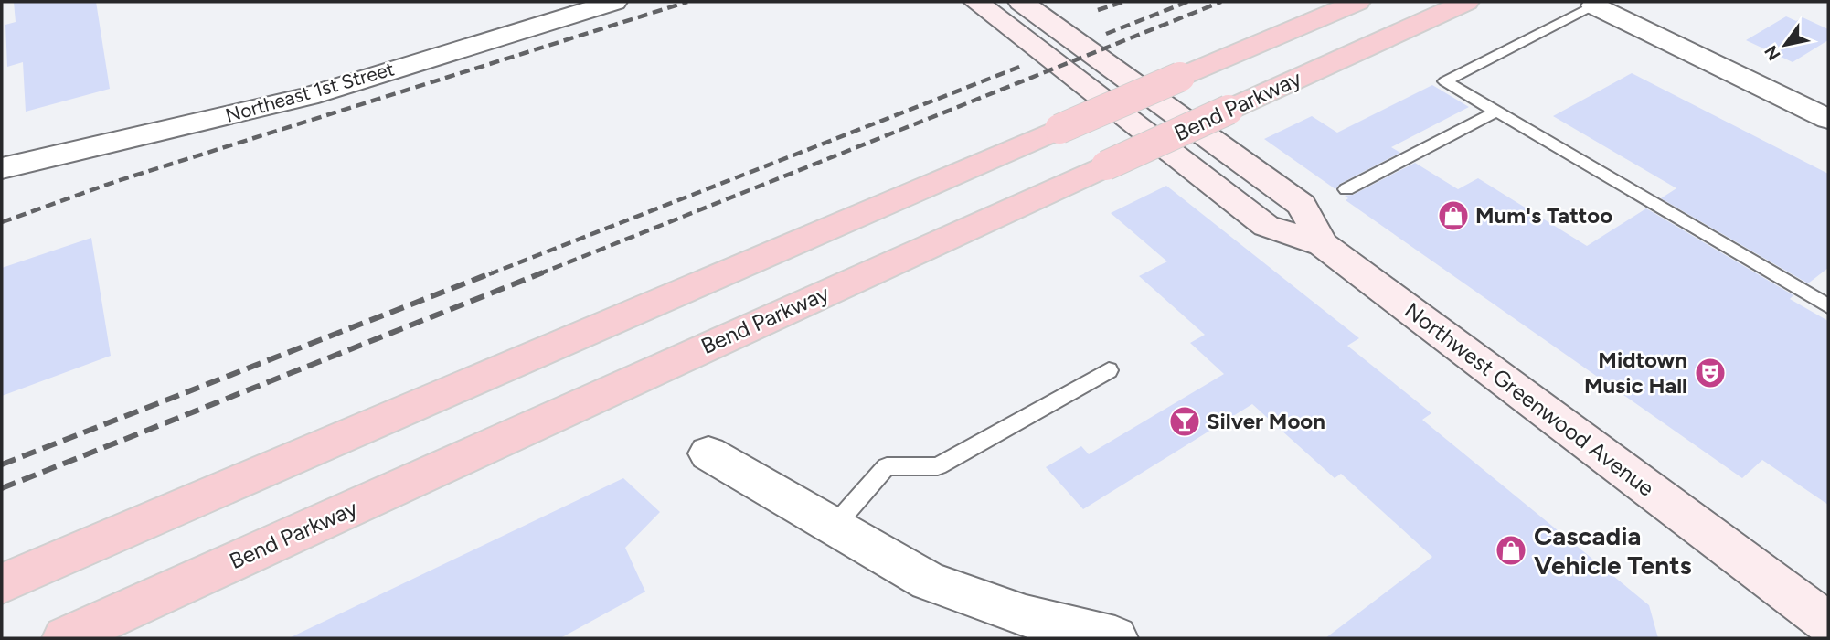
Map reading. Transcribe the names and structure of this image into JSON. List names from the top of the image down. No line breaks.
{"streets":{"highway":["Bend Parkway"],"main road":["Northwest Greenwood Avenue"],"street":["Northeast 1st Street"]},"places":{"shop":["Mum's Tattoo","Cascadia Vehicle Tents"],"theatre":["Midtown Music Hall"],"bar":["Silver Moon"]},"north":"bottom left"}
